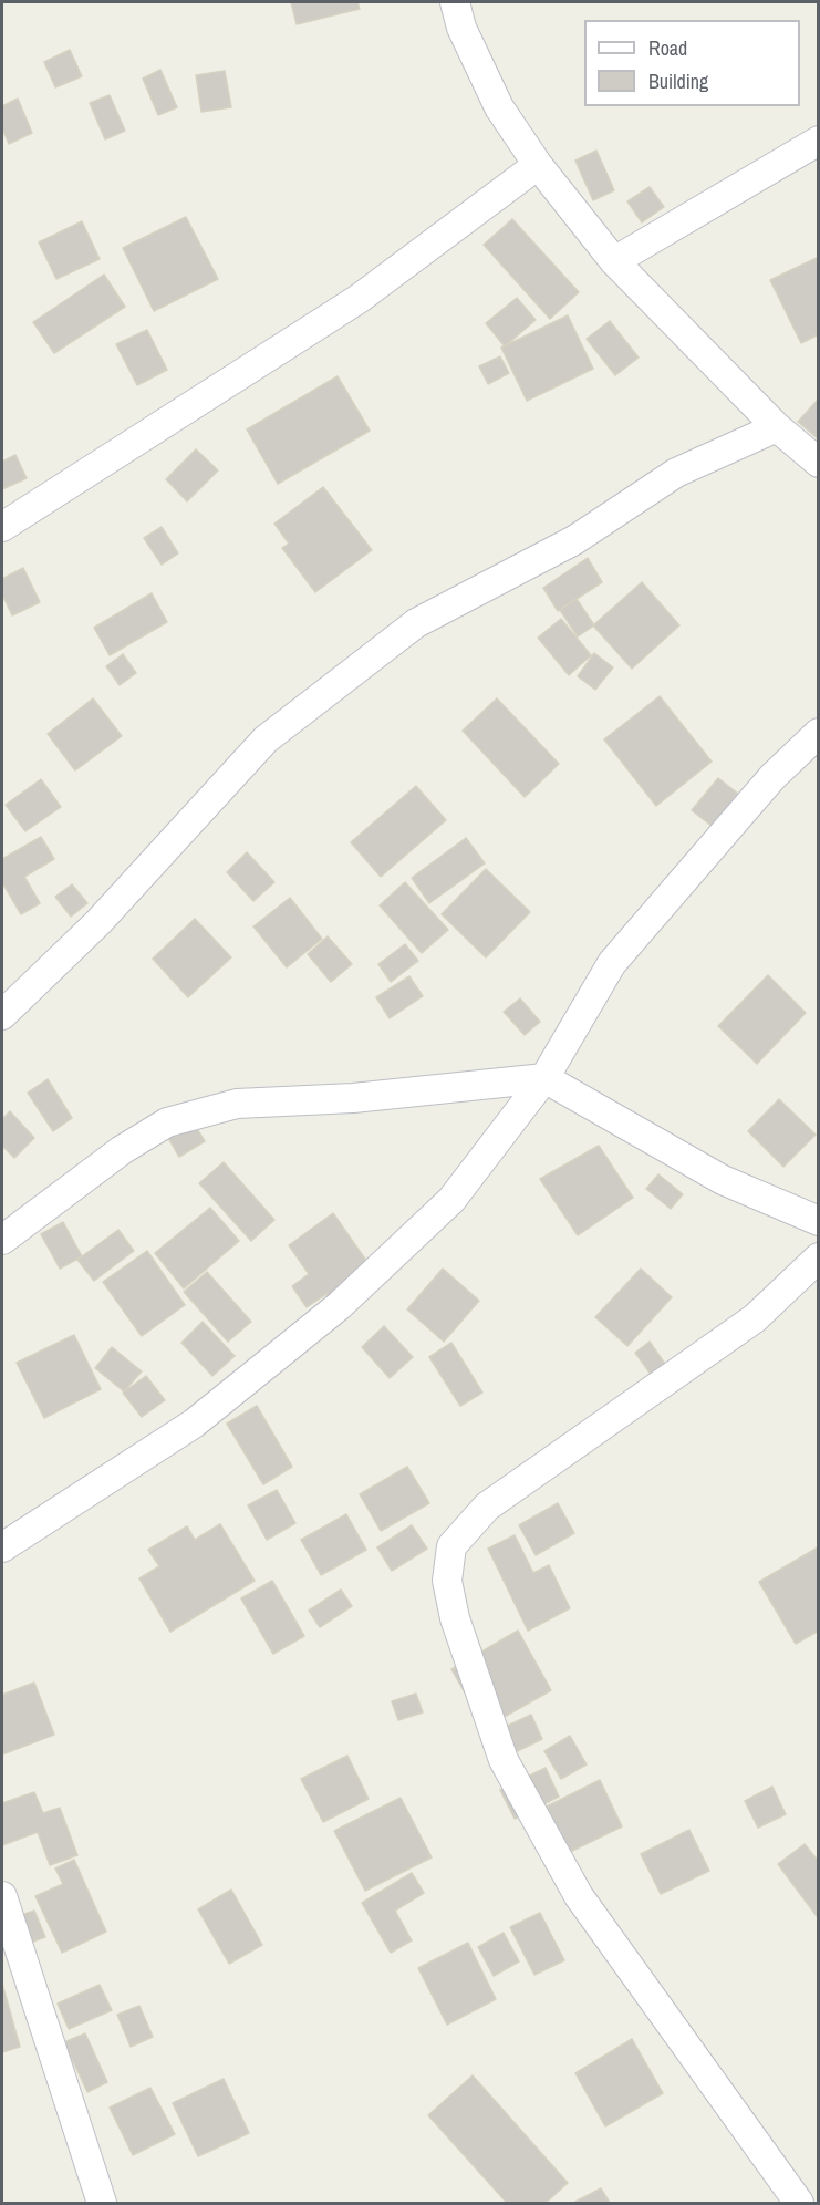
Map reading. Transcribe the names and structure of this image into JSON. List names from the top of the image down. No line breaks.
{"legend":["Road","Building"]}
